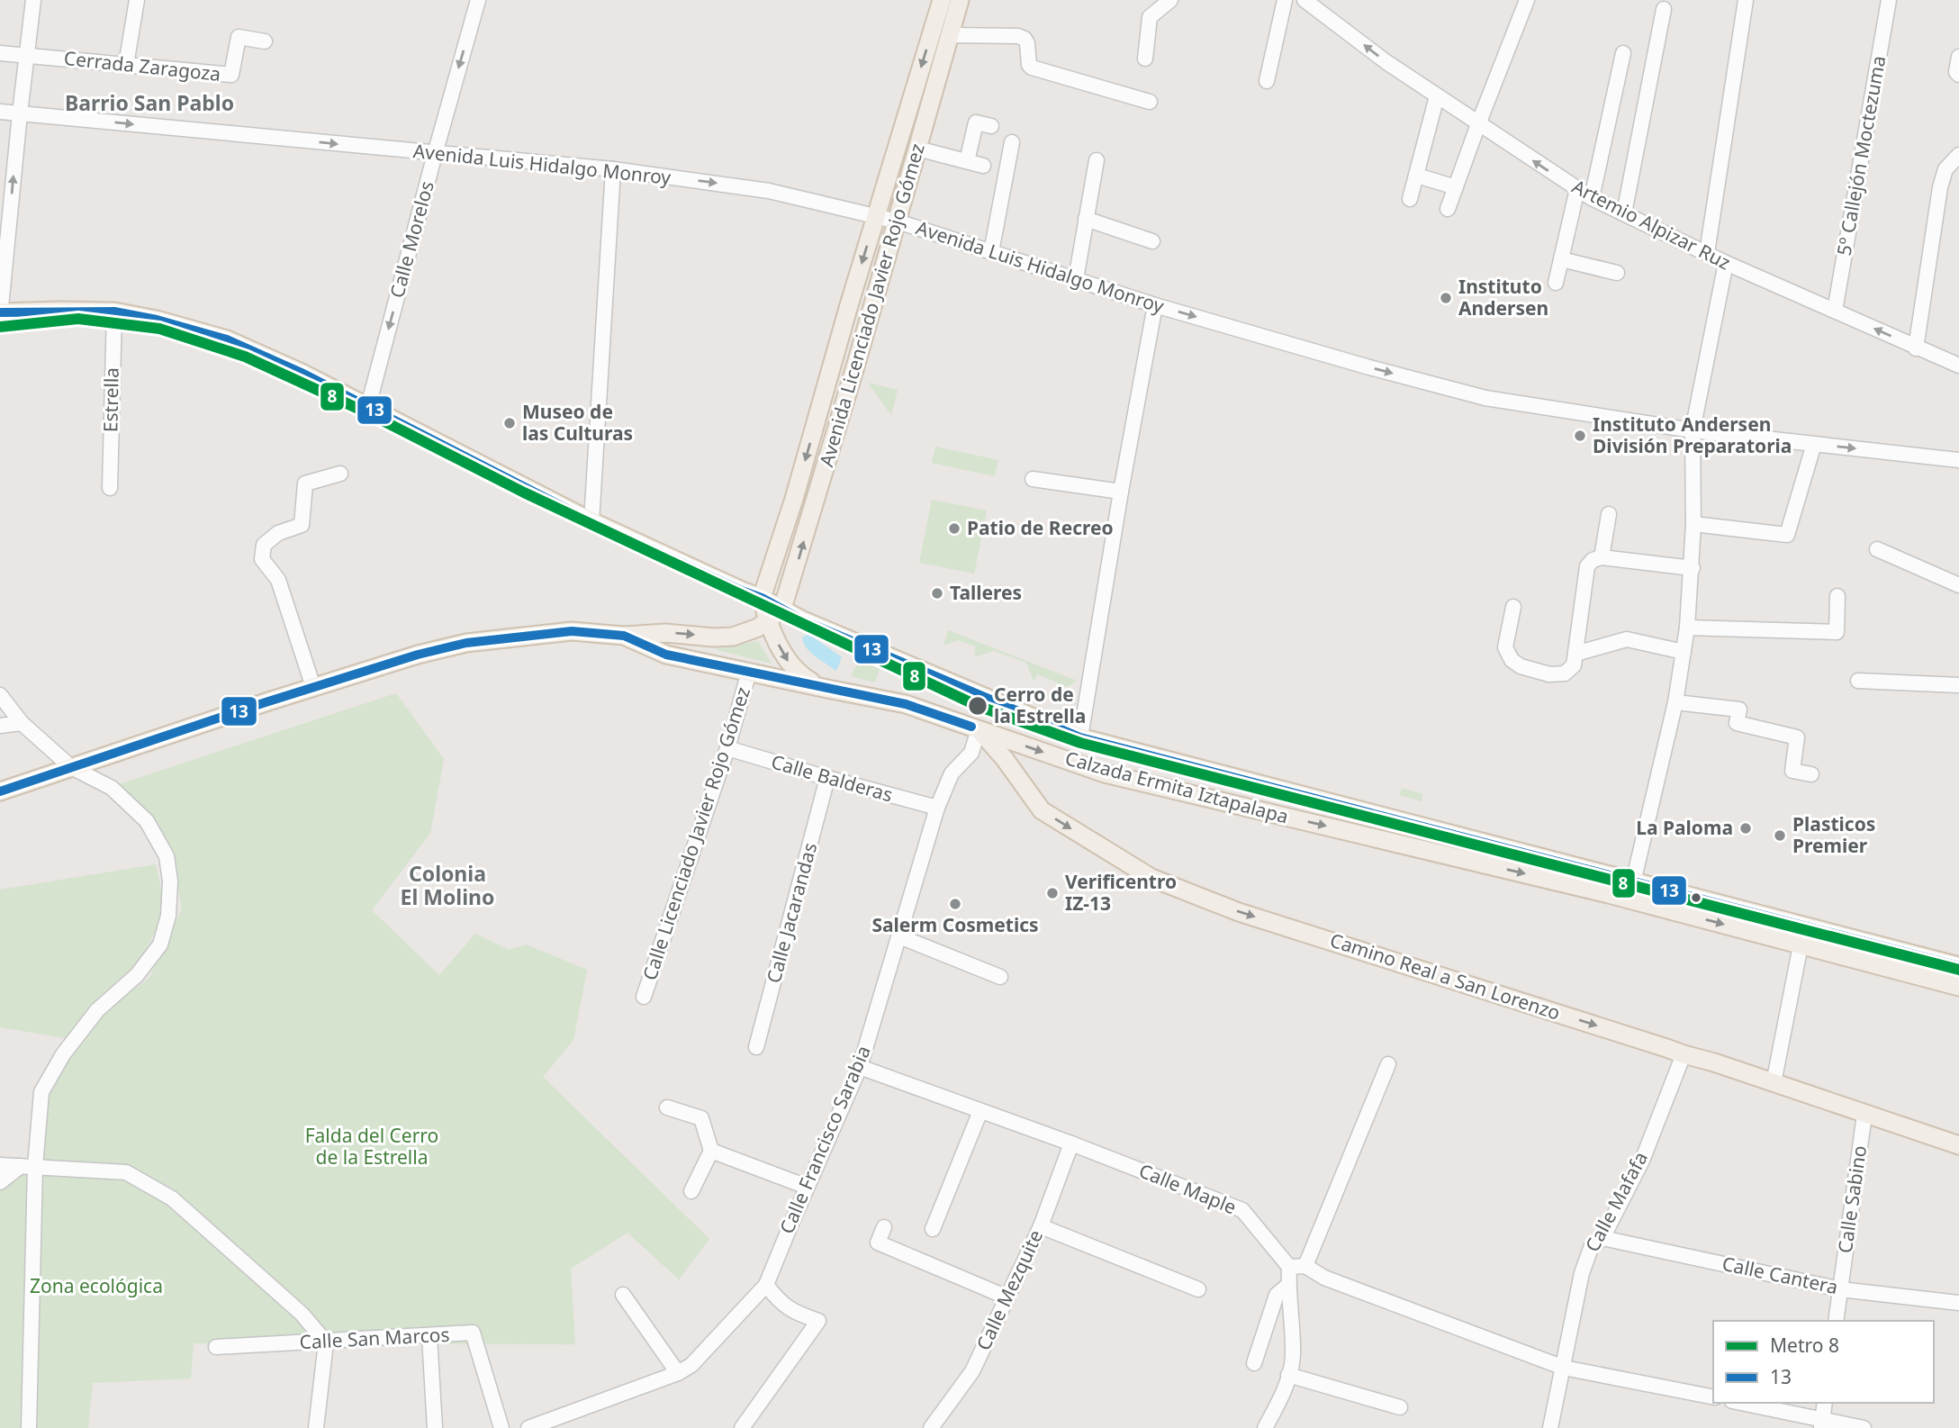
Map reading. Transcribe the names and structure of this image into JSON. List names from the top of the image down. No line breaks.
{"streets":{"main road":["Avenida Licenciado Javier Rojo Gómez","Calzada Ermita Iztapalapa","Camino Real a San Lorenzo"],"street":["Cerrada Zaragoza","5º Callejón Moctezuma","Avenida Luis Hidalgo Monroy","Artemio Alpizar Ruz","Calle Morelos","Estrella","Calle Balderas","Calle Licenciado Javier Rojo Gómez","Calle Jacarandas","Calle Francisco Sarabia","Calle Maple","Calle Sabino","Calle Mafafa","Calle Cantera","Calle Mezquite","Calle San Marcos"]},"crossings":[["5º Callejón Moctezuma","Artemio Alpizar Ruz"],["Avenida Luis Hidalgo Monroy","Calle Morelos"],["Avenida Luis Hidalgo Monroy","Avenida Licenciado Javier Rojo Gómez"],["Calle Morelos","Calzada Ermita Iztapalapa"],["Avenida Licenciado Javier Rojo Gómez","Calzada Ermita Iztapalapa"],["Estrella","Calzada Ermita Iztapalapa"],["Calle Balderas","Calle Licenciado Javier Rojo Gómez"],["Calle Balderas","Calle Jacarandas"],["Calle Balderas","Calle Francisco Sarabia"],["Calzada Ermita Iztapalapa","Calle Licenciado Javier Rojo Gómez"],["Calzada Ermita Iztapalapa","Camino Real a San Lorenzo"],["Calzada Ermita Iztapalapa","Calle Francisco Sarabia"],["Camino Real a San Lorenzo","Calle Francisco Sarabia"],["Camino Real a San Lorenzo","Calle Sabino"],["Camino Real a San Lorenzo","Calle Mafafa"],["Calle Francisco Sarabia","Calle Maple"],["Calle Maple","Calle Mezquite"],["Calle Sabino","Calle Cantera"],["Calle Mafafa","Calle Cantera"]],"one_way":["Avenida Luis Hidalgo Monroy","Artemio Alpizar Ruz","Calle Morelos","Camino Real a San Lorenzo"],"districts":["Barrio San Pablo","Colonia El Molino"],"parks":["Falda del Cerro de la Estrella","Zona ecológica"],"places":["Instituto Andersen","Museo de las Culturas","Instituto Andersen División Preparatoria","Patio de Recreo","Talleres","Cerro de la Estrella","La Paloma","Plasticos Premier","Verificentro IZ-13","Salerm Cosmetics"],"lines":["transit line 13","metro line 8"],"legend":["Metro 8","13"]}
